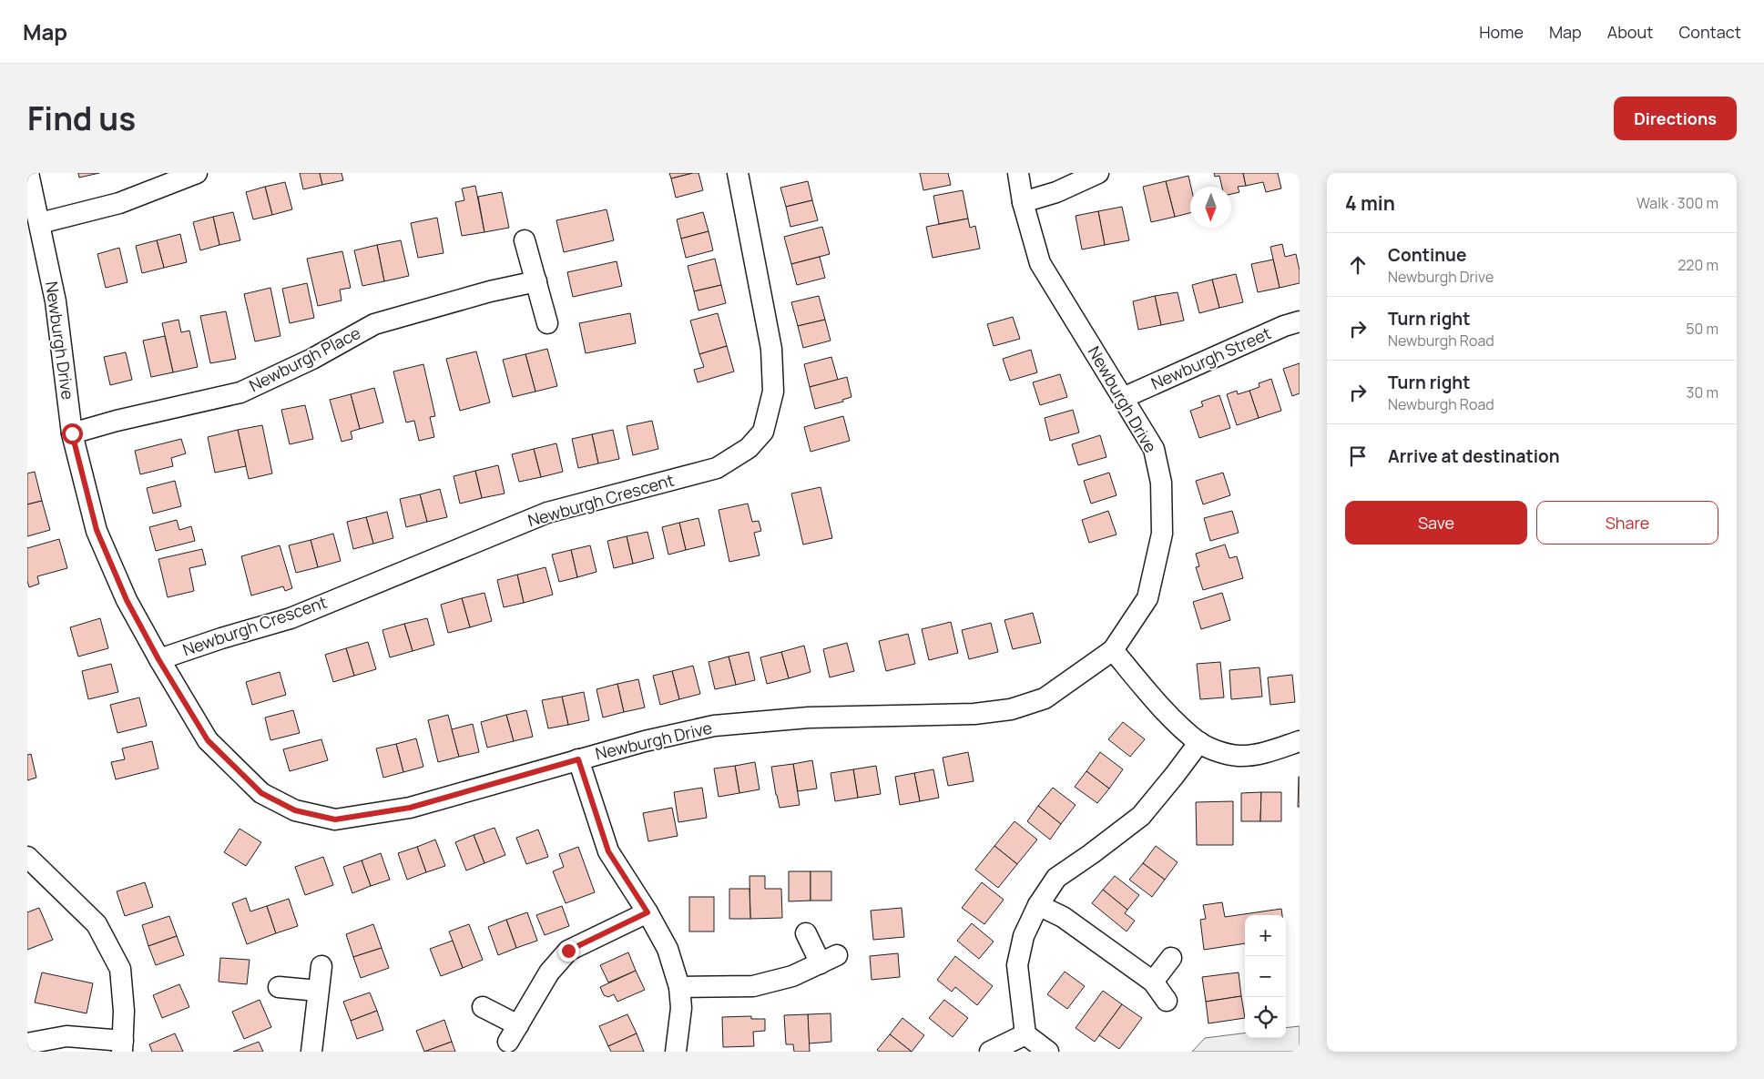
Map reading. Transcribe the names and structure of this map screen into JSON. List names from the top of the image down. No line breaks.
{"streets":{"street":["Newburgh Drive","Newburgh Street","Newburgh Place","Newburgh Crescent"]},"crossings":[["Newburgh Drive","Newburgh Street"],["Newburgh Drive","Newburgh Place"],["Newburgh Drive","Newburgh Crescent"]],"north":"bottom","page":{"header":"Map","nav":["Home","Map","About","Contact"],"title":"Find us","buttons":["Directions",["Save","Share"]],"heading":["4 min","Walk · 300 m"],"list":[["Continue","Newburgh Drive","220 m"],["Turn right","Newburgh Road","50 m"],["Turn right","Newburgh Road","30 m"],"Arrive at destination"],"map_buttons":["+","−"]}}
